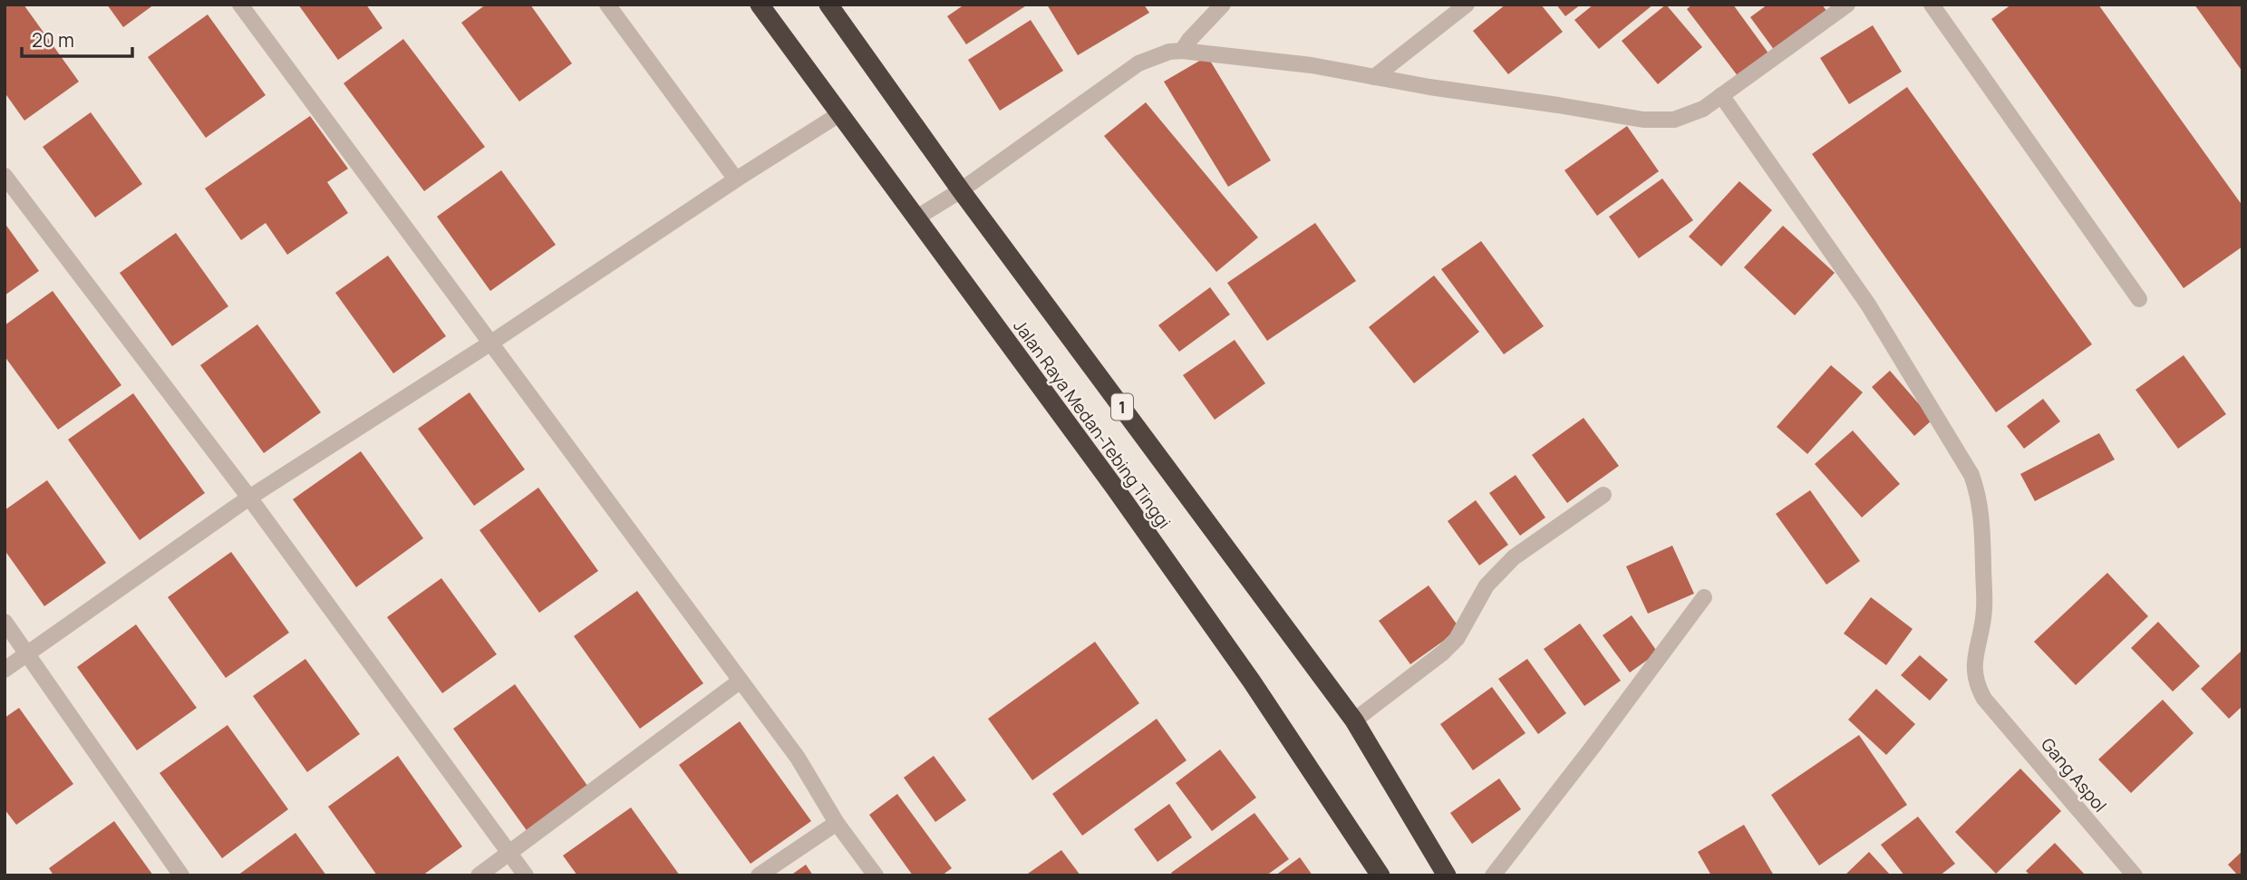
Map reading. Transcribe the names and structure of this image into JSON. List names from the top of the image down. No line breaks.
{"streets":{"highway":["1","Jalan Raya Medan-Tebing Tinggi"],"street":["Gang Aspol"]},"scale_bar":"20 m"}
